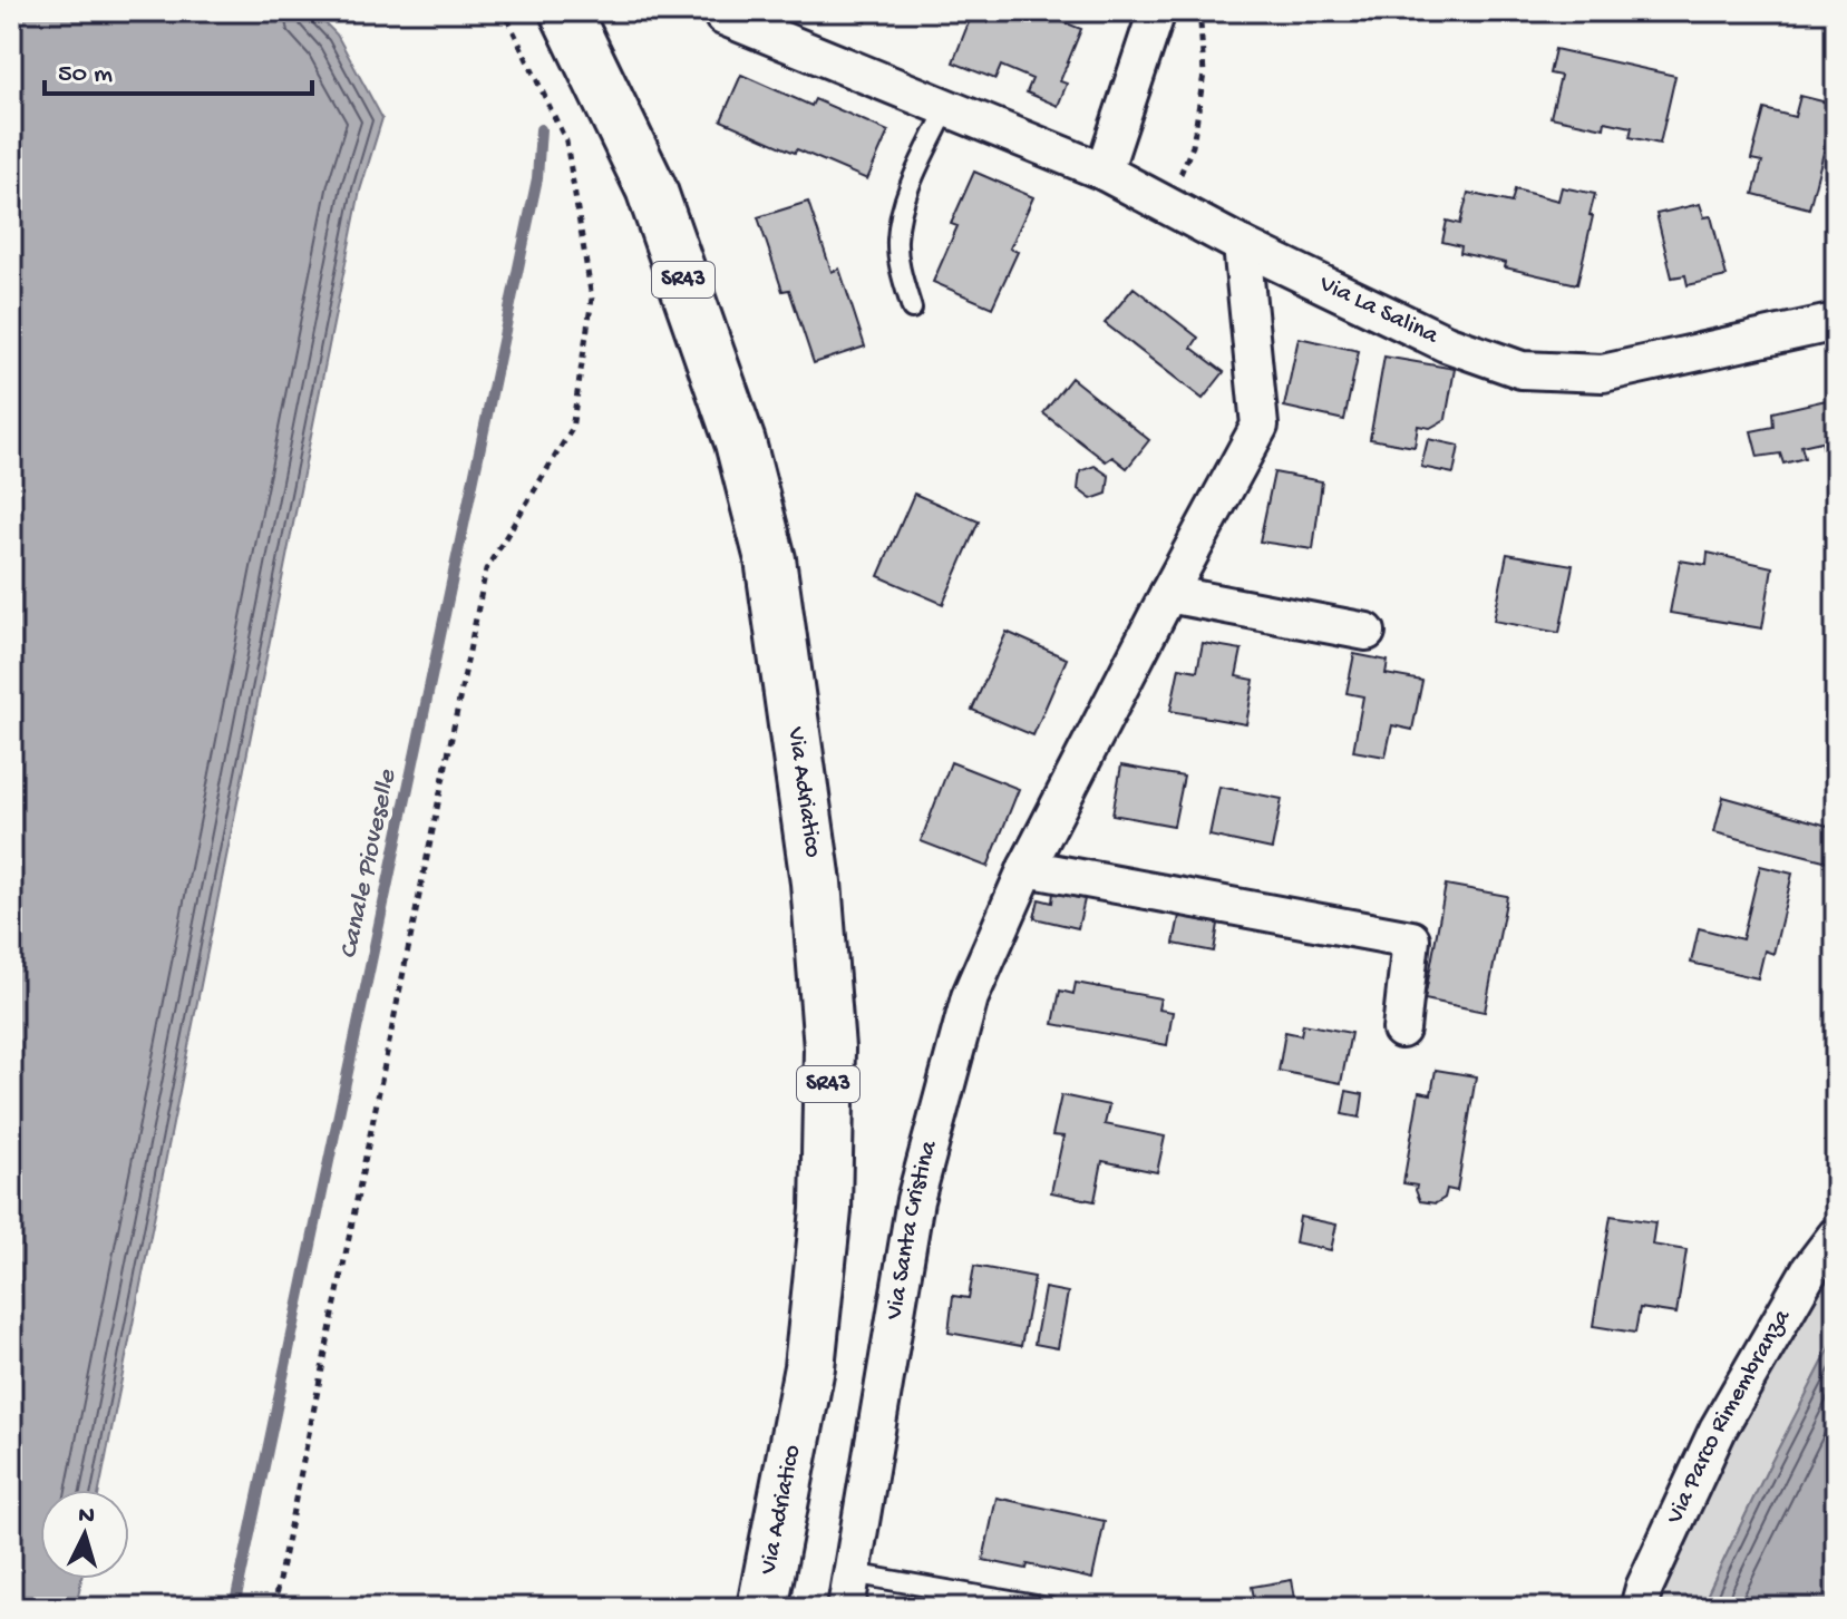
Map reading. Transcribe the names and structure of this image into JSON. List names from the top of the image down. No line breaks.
{"streets":{"main road":["SR43","Via Adriatico"],"street":["Via La Salina","Via Santa Cristina","Via Parco Rimembranza"]},"crossings":[["Via La Salina","Via Santa Cristina"]],"water":["Canale Pioveselle"],"scale_bar":"50 m","north":"top"}
